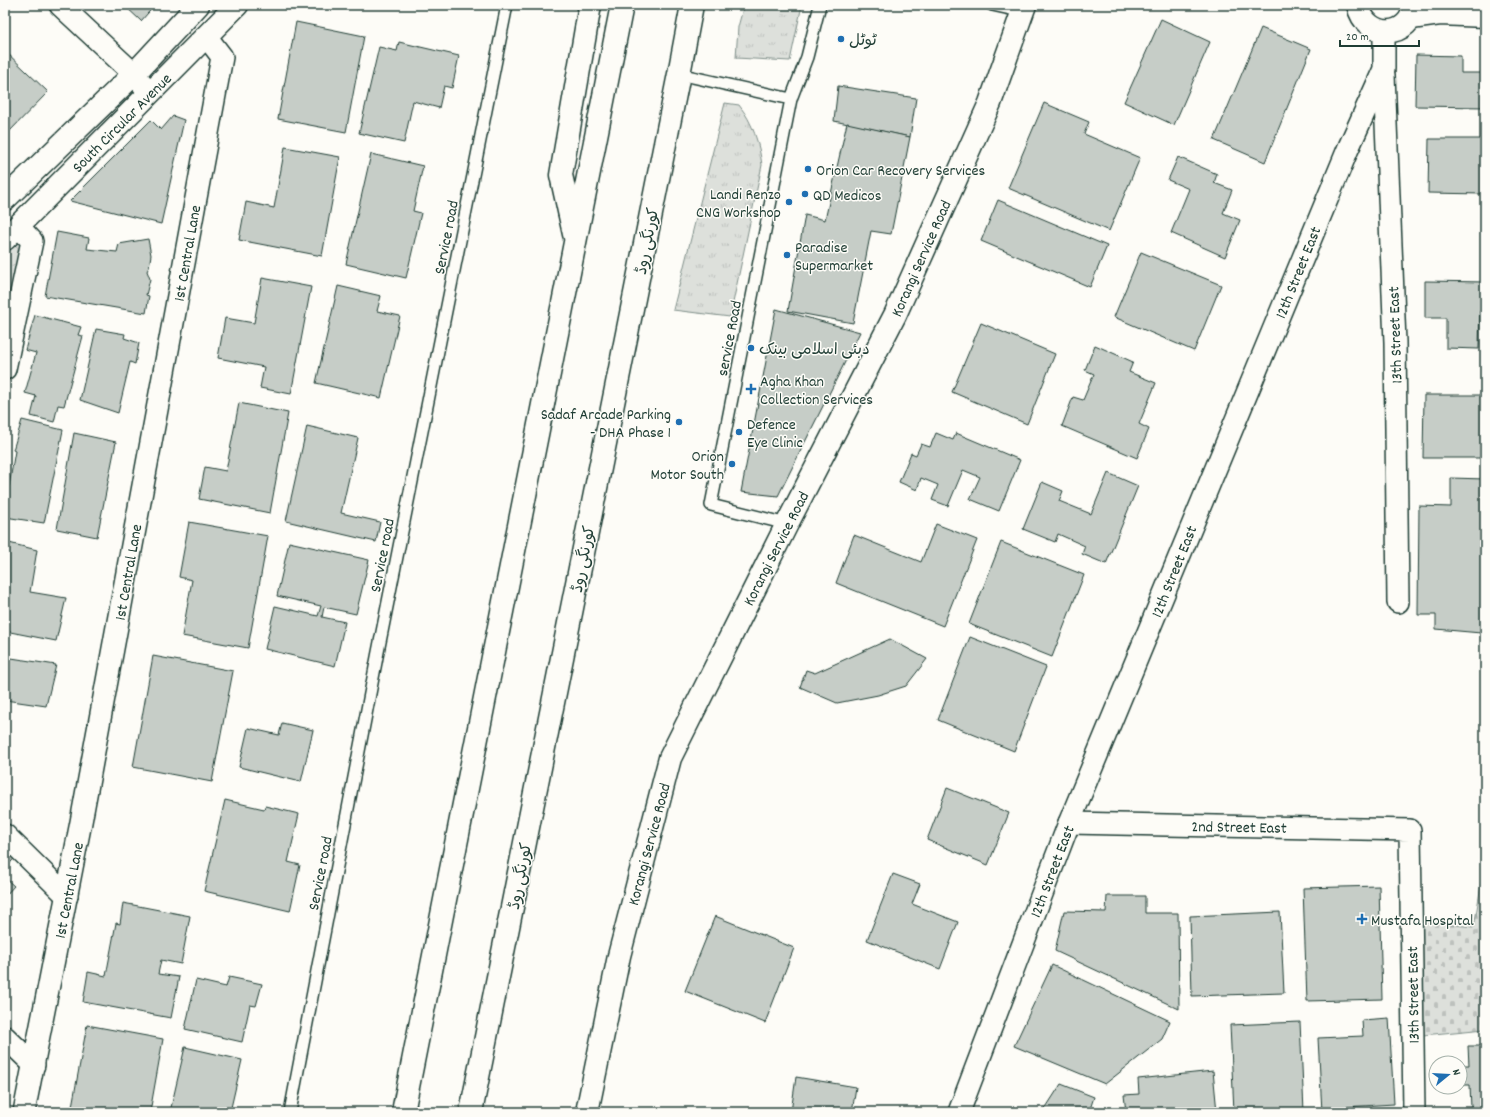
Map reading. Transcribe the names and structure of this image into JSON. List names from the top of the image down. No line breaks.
{"streets":{"main road":["South Circular Avenue","کورنگی روڈ","Korangi Service Road"],"street":["1st Central Lane","12th Street East","13th Street East","2nd Street East"],"lane":["Service road","service Road"]},"crossings":[["South Circular Avenue","1st Central Lane"],["Korangi Service Road","service Road"],["12th Street East","13th Street East"],["12th Street East","2nd Street East"],["13th Street East","2nd Street East"]],"places":{"other":["ٹوٹل","Orion Car Recovery Services","QD Medicos","Landi Renzo CNG Workshop","Paradise Supermarket","دبئی اسلامی بینک","Sadaf Arcade Parking - DHA Phase 1","Defence Eye Clinic","Orion Motor South"],"health":["Agha Khan Collection Services","Mustafa Hospital"]},"scale_bar":"20 m","north":"right"}
